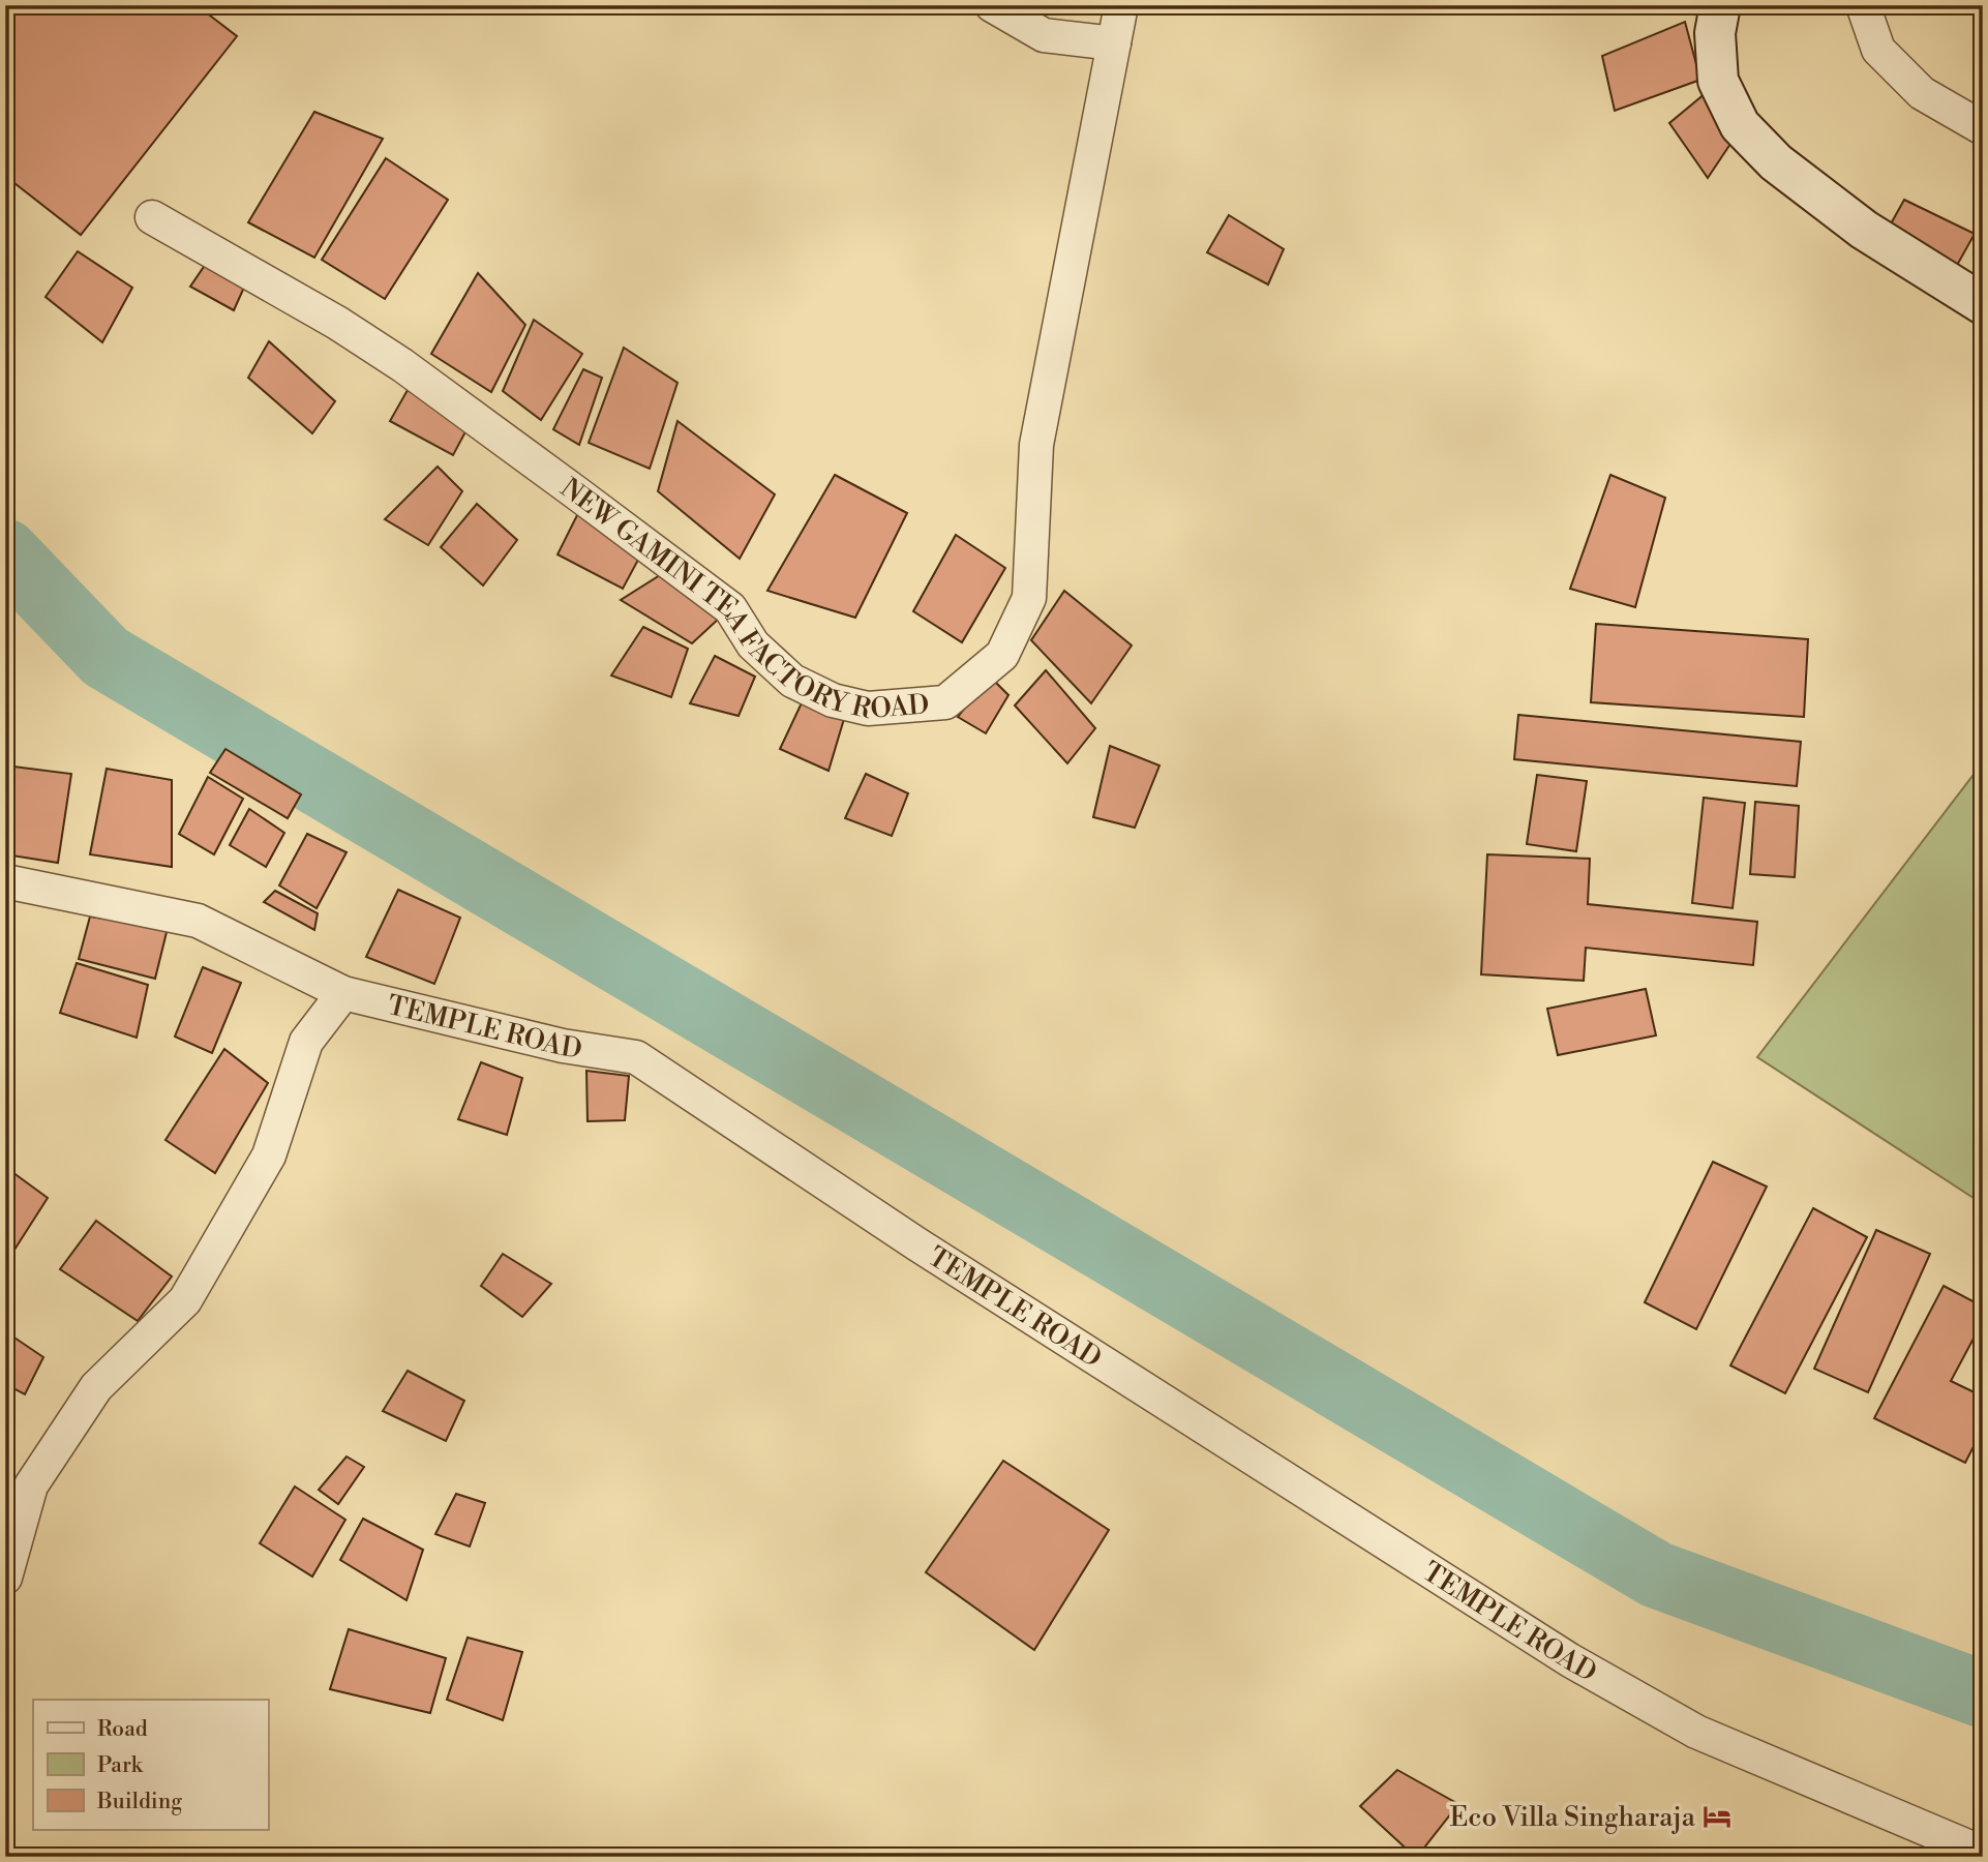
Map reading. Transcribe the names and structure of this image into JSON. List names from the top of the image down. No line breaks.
{"streets":{"street":["NEW GAMINI TEA FACTORY ROAD","TEMPLE ROAD"]},"places":{"hotel":["Eco Villa Singharaja"]},"legend":["Road","Park","Building"]}
